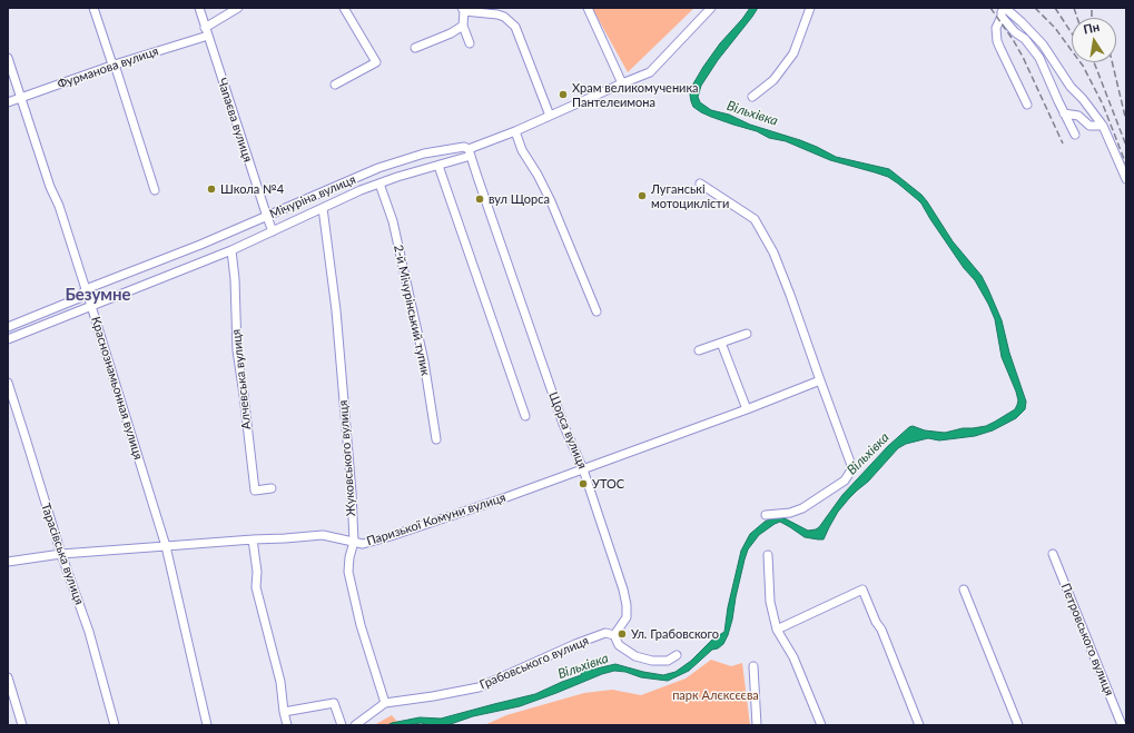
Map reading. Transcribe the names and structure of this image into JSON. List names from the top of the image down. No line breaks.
{"streets":{"street":["Фурманова вулиця","Чапаєва вулиця","Мічуріна вулиця","2-й Мічурінський тупик","Алчевська вулиця","Краснознамьонная вулиця","Щорса вулиця","Жуковського вулиця","Паризької Комуни вулиця","Тарасівська вулиця","Петровського вулиця","Грабовського вулиця"]},"crossings":[["Фурманова вулиця","Чапаєва вулиця"],["Фурманова вулиця","Краснознамьонная вулиця"],["Чапаєва вулиця","Мічуріна вулиця"],["Мічуріна вулиця","2-й Мічурінський тупик"],["Мічуріна вулиця","Алчевська вулиця"],["Мічуріна вулиця","Краснознамьонная вулиця"],["Мічуріна вулиця","Щорса вулиця"],["Мічуріна вулиця","Жуковського вулиця"],["Краснознамьонная вулиця","Паризької Комуни вулиця"],["Щорса вулиця","Паризької Комуни вулиця"],["Щорса вулиця","Грабовського вулиця"],["Жуковського вулиця","Паризької Комуни вулиця"],["Жуковського вулиця","Грабовського вулиця"],["Паризької Комуни вулиця","Тарасівська вулиця"]],"districts":["Безумне"],"water":["Вільхівка"],"parks":["парк Алєксєєва"],"places":["Храм великомученика Пантелеимона","Школа №4","Луганські мотоциклісти","вул Щорса","УТОС","Ул. Грабовского"],"north":"top"}
